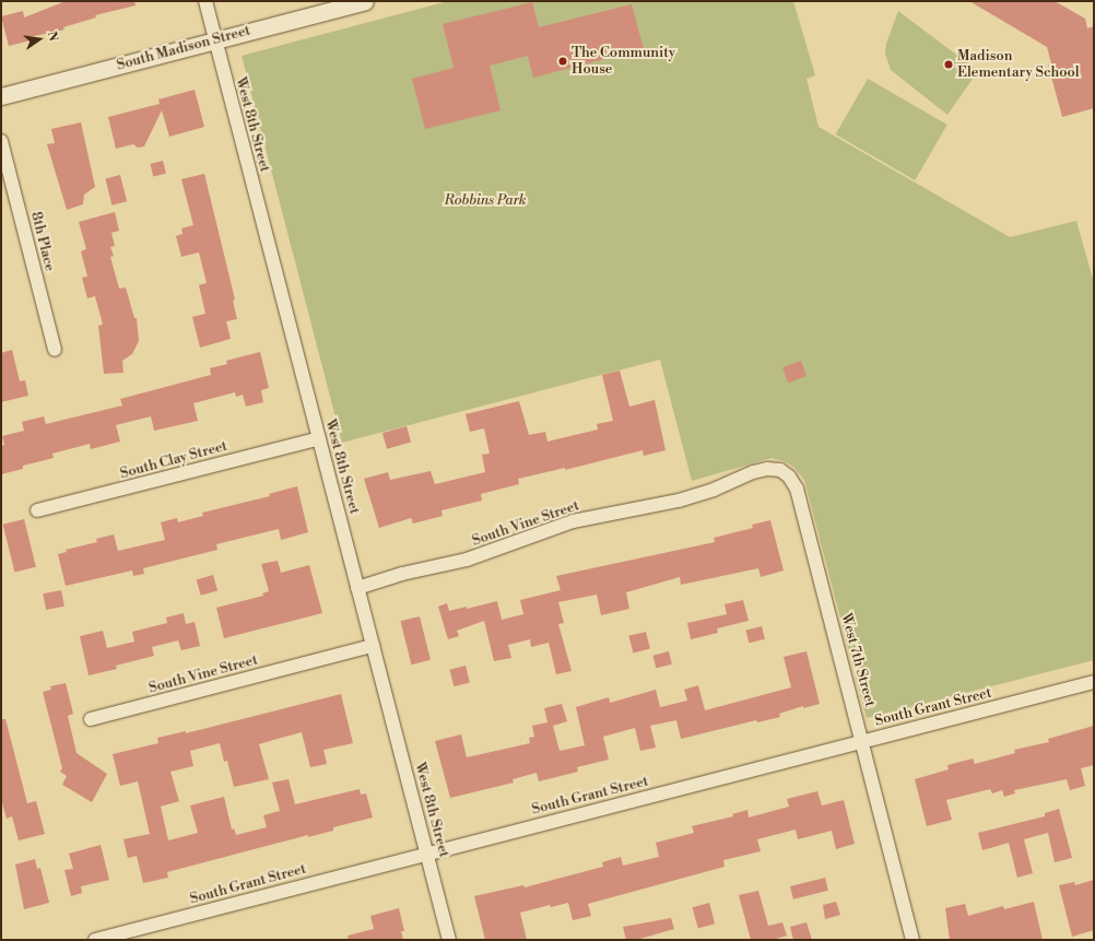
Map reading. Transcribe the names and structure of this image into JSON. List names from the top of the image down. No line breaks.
{"streets":{"street":["South Madison Street","West 8th Street","8th Place","South Clay Street","South Vine Street","West 7th Street","South Grant Street"]},"crossings":[["South Madison Street","West 8th Street"],["West 8th Street","South Clay Street"],["West 8th Street","South Vine Street"],["West 8th Street","South Grant Street"],["South Vine Street","West 7th Street"],["West 7th Street","South Grant Street"]],"parks":["Robbins Park"],"places":["The Community House","Madison Elementary School"],"north":"right"}
